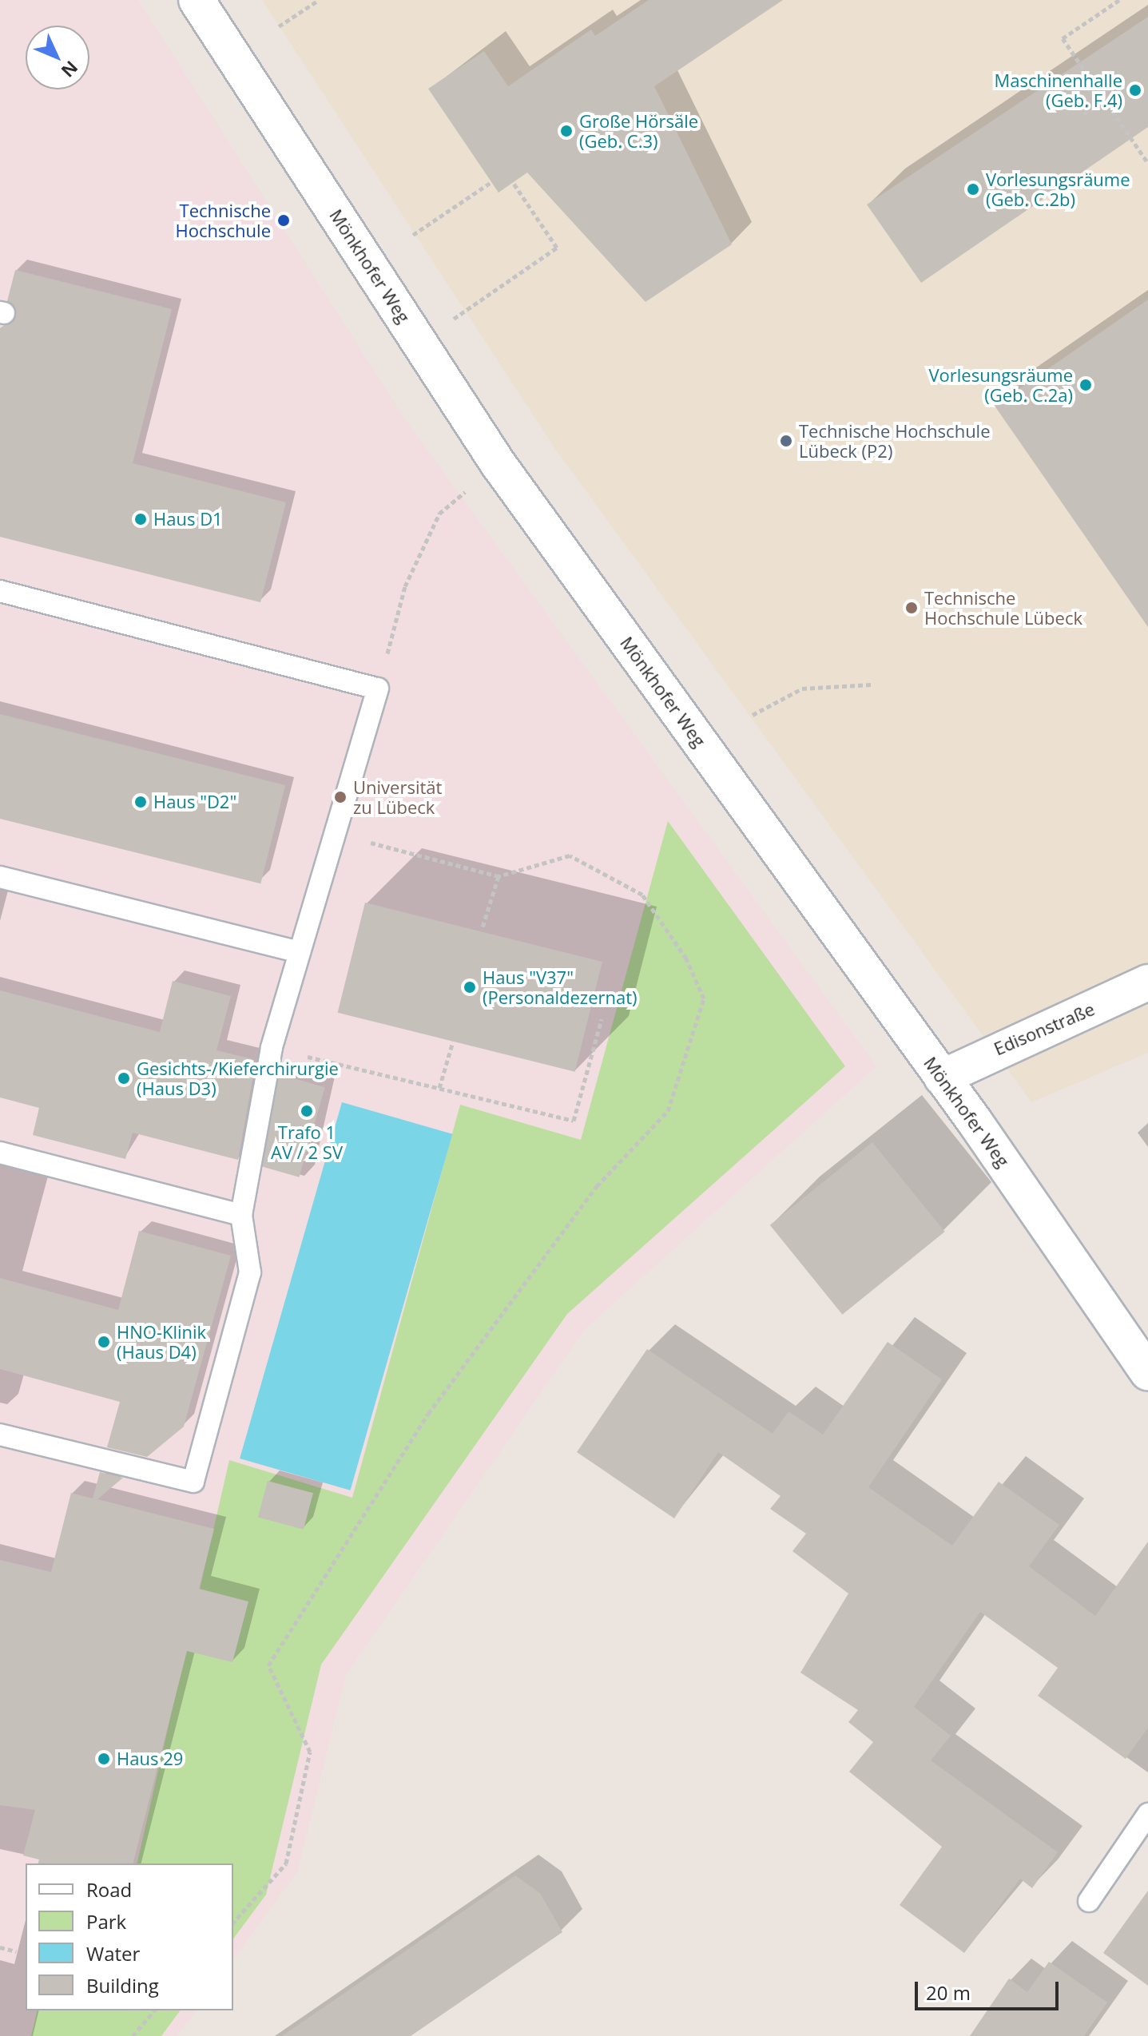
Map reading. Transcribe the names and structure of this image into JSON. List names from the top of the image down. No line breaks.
{"streets":{"street":["Mönkhofer Weg","Edisonstraße"]},"crossings":[["Mönkhofer Weg","Edisonstraße"]],"places":["Maschinenhalle (Geb. F.4)","Große Hörsäle (Geb. C.3)","Vorlesungsräume (Geb. C.2b)","Technische Hochschule","Vorlesungsräume (Geb. C.2a)","Technische Hochschule Lübeck (P2)","Haus D1","Technische Hochschule Lübeck","Universität zu Lübeck","Haus \"D2\"","Haus \"V37\" (Personaldezernat)","Gesichts-/Kieferchirurgie (Haus D3)","Trafo 1 AV / 2 SV","HNO-Klinik (Haus D4)","Haus 29"],"legend":["Road","Park","Water","Building"],"scale_bar":"20 m","north":"bottom right"}
